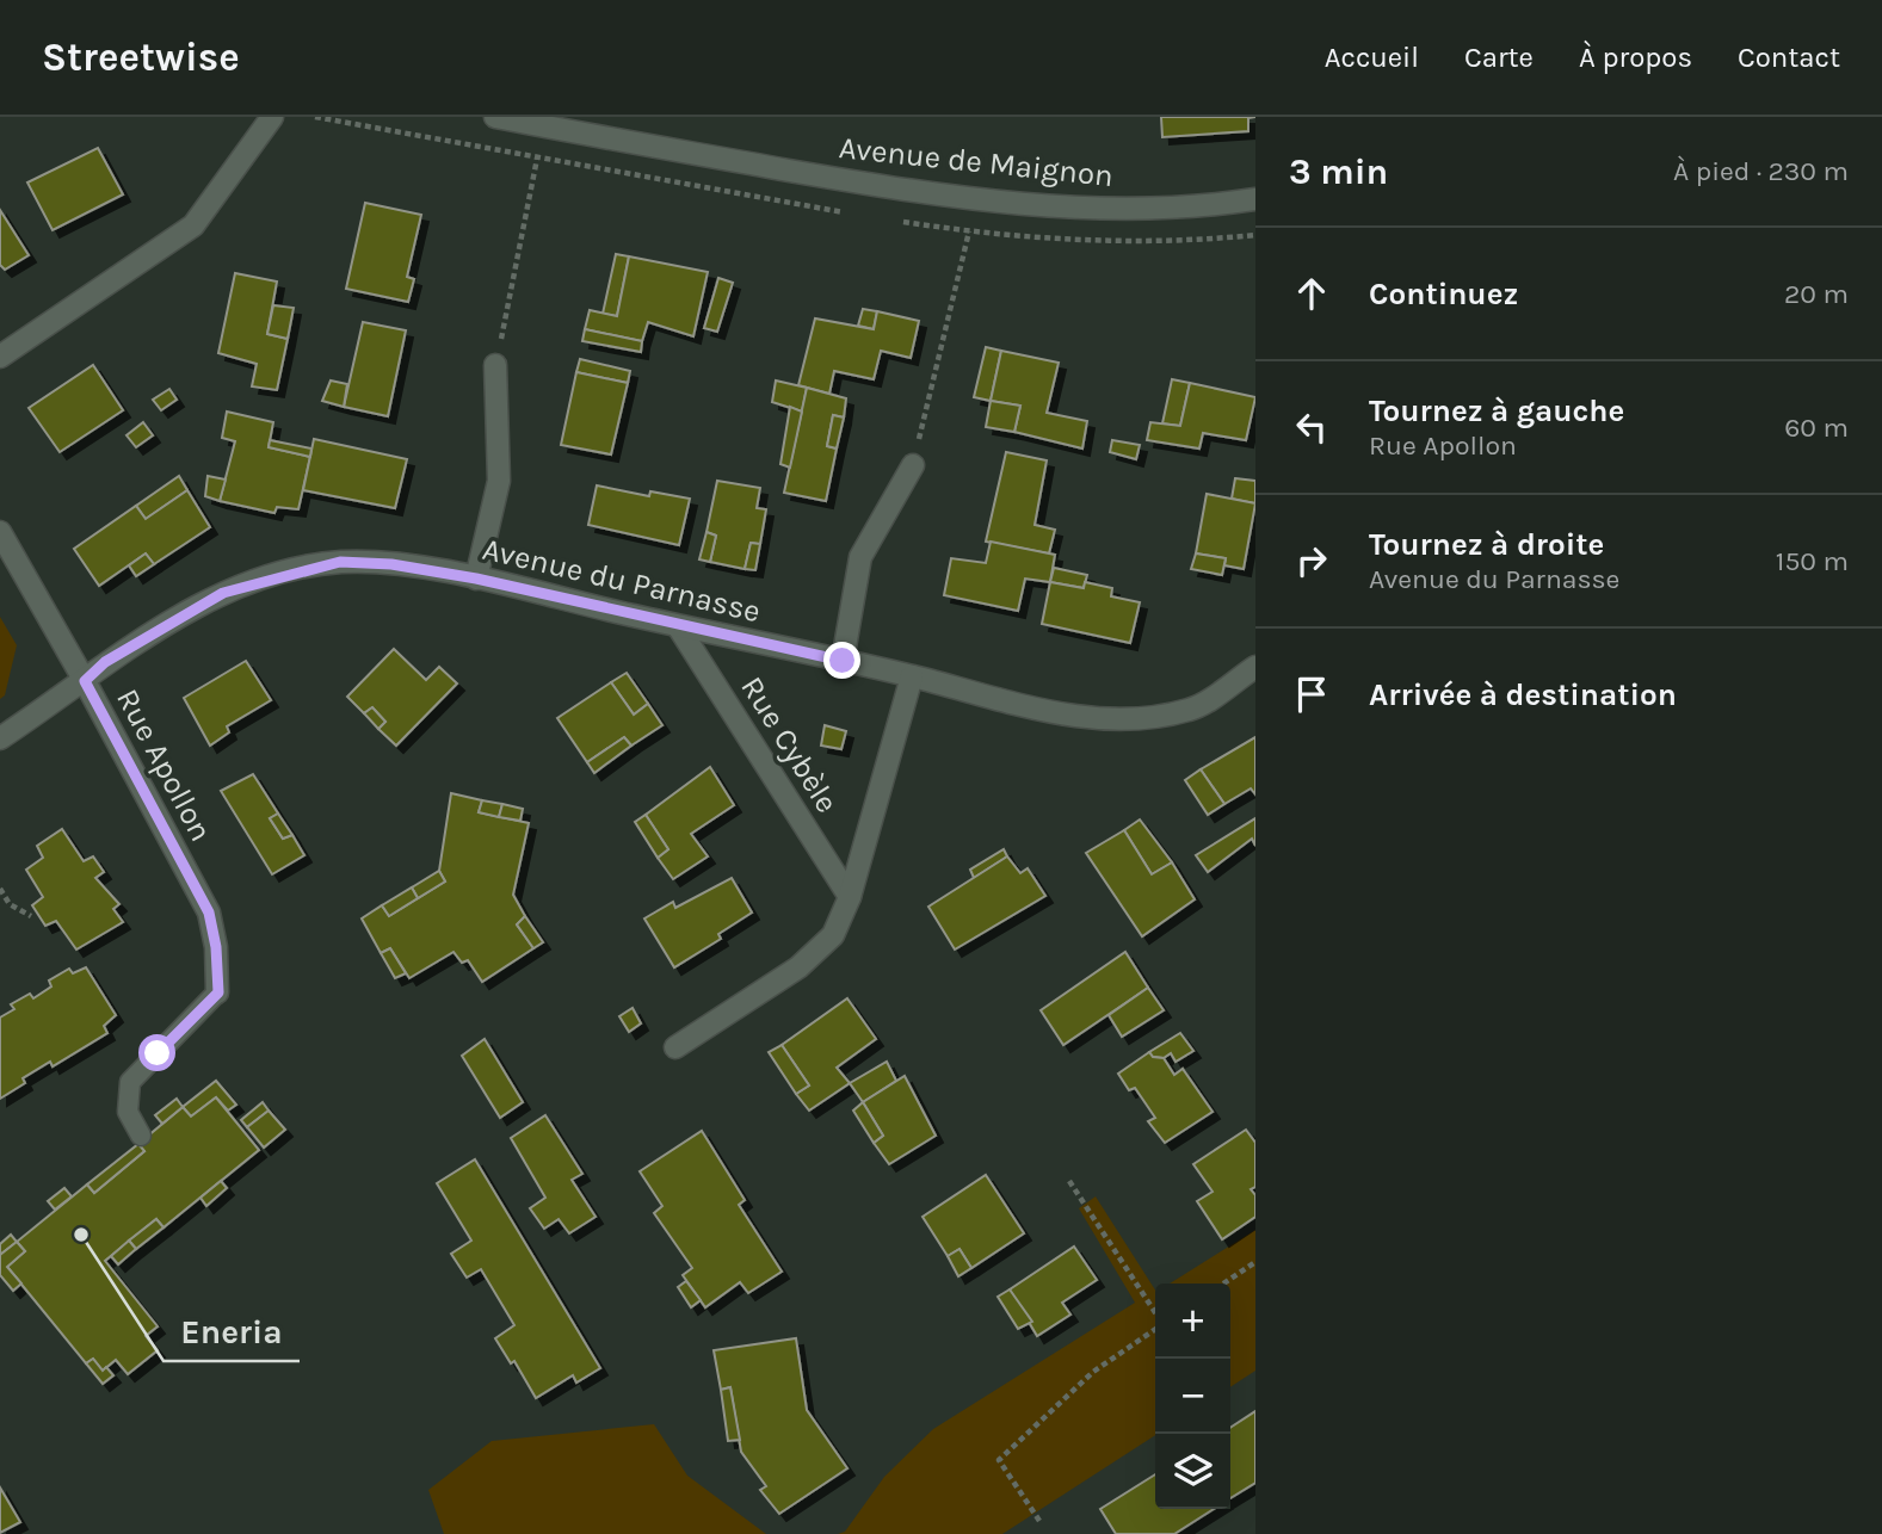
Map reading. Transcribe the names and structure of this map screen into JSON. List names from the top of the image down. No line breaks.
{"streets":{"street":["Avenue de Maignon","Avenue du Parnasse","Rue Cybèle","Rue Apollon"]},"crossings":[["Avenue du Parnasse","Rue Cybèle"],["Avenue du Parnasse","Rue Apollon"]],"places":["Eneria"],"page":{"header":"Streetwise","nav":["Accueil","Carte","À propos","Contact"],"heading":["3 min","À pied · 230 m"],"list":[["Continuez","20 m"],["Tournez à gauche","Rue Apollon","60 m"],["Tournez à droite","Avenue du Parnasse","150 m"],"Arrivée à destination"],"map_buttons":["+","−"]}}
